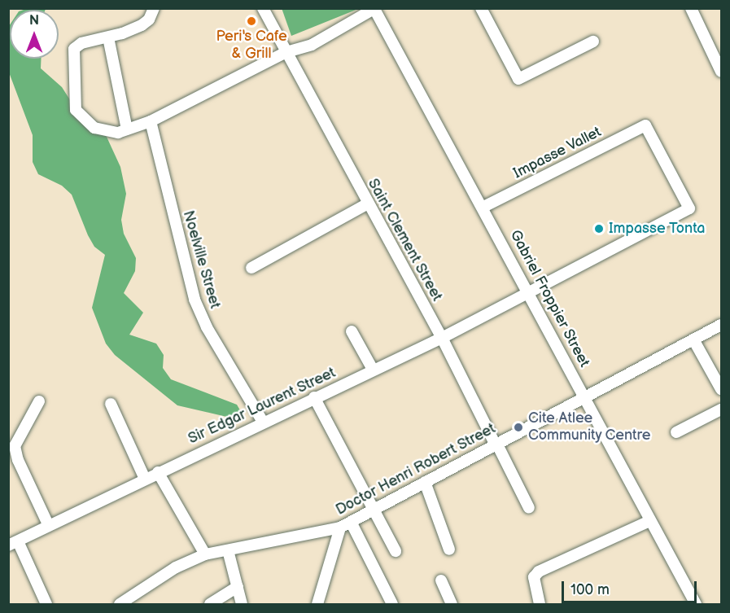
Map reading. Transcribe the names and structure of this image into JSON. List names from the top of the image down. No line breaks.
{"streets":{"street":["Impasse Vallet","Saint Clement Street","Noelville Street","Gabriel Froppier Street","Sir Edgar Laurent Street","Doctor Henri Robert Street"]},"crossings":[["Impasse Vallet","Gabriel Froppier Street"],["Impasse Vallet","Sir Edgar Laurent Street"],["Saint Clement Street","Sir Edgar Laurent Street"],["Saint Clement Street","Doctor Henri Robert Street"],["Noelville Street","Sir Edgar Laurent Street"],["Gabriel Froppier Street","Sir Edgar Laurent Street"],["Gabriel Froppier Street","Doctor Henri Robert Street"]],"places":["Peri's Cafe & Grill","Impasse Tonta","Cite Atlee Community Centre"],"scale_bar":"100 m","north":"top"}
